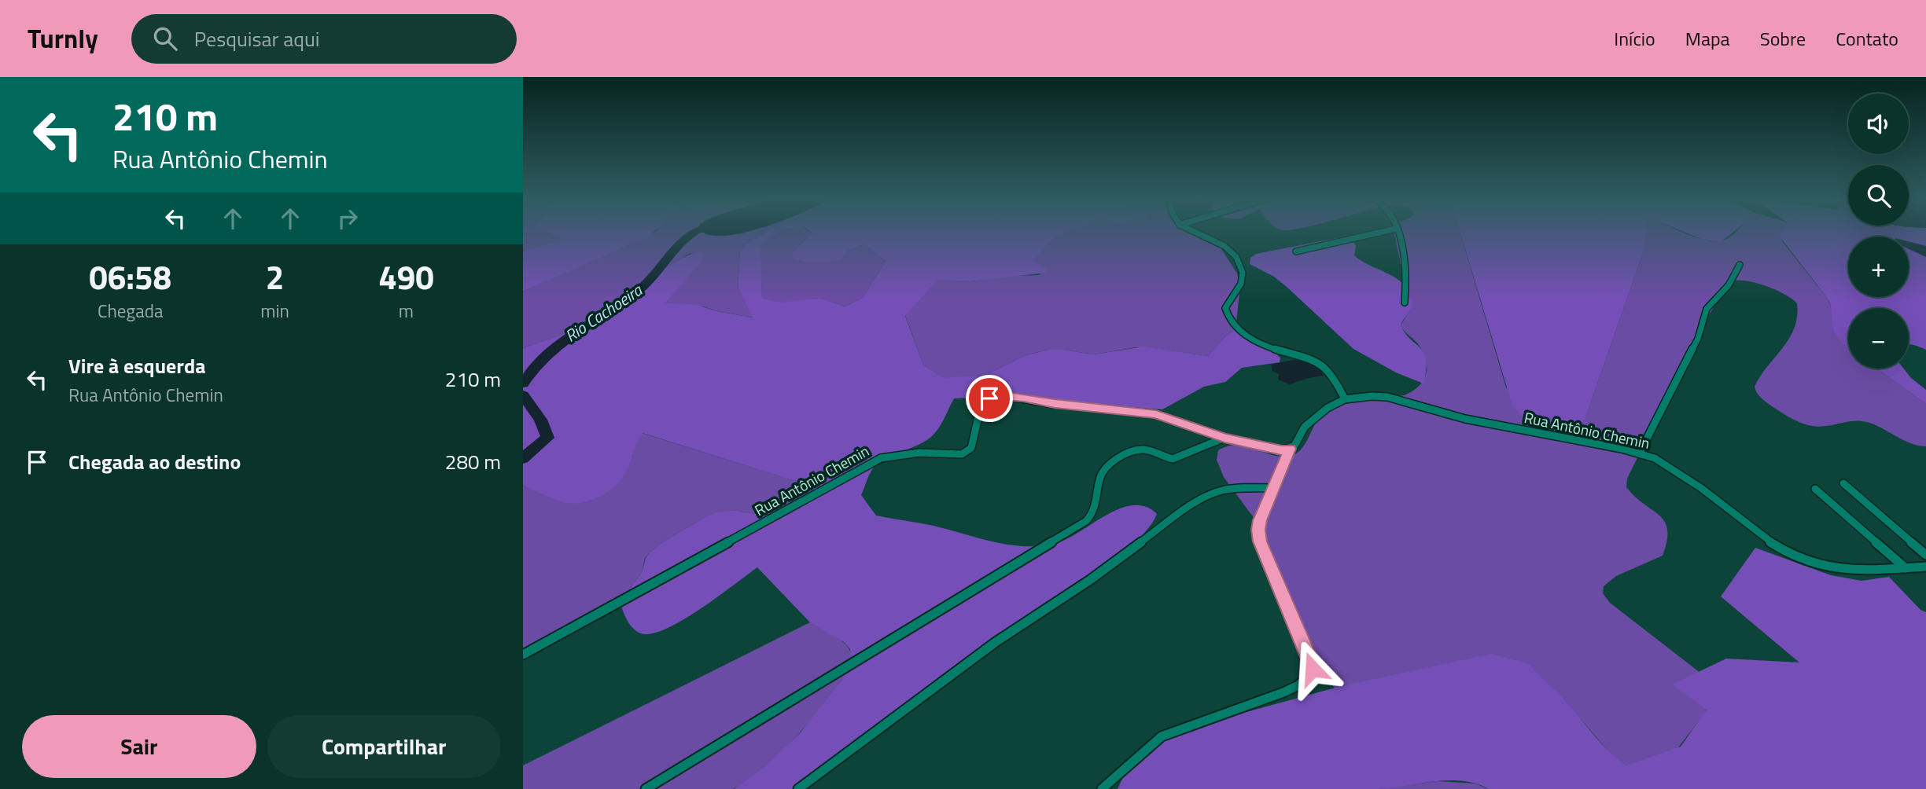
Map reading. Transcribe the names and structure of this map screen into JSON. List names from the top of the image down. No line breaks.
{"streets":{"street":["Rua Antônio Chemin"]},"water":["Rio Cachoeira"],"page":{"header":"Turnly","search":"Pesquisar aqui","nav":["Início","Mapa","Sobre","Contato"],"turn":["210 m","Rua Antônio Chemin"],"map_buttons":["+","−"],"eta":["06:58","Chegada","2","min","490","m"],"list":[{"name":"Vire à esquerda","note":"Rua Antônio Chemin","value":"210 m"},{"name":"Chegada ao destino","value":"280 m"}],"buttons":["Sair","Compartilhar"]}}
